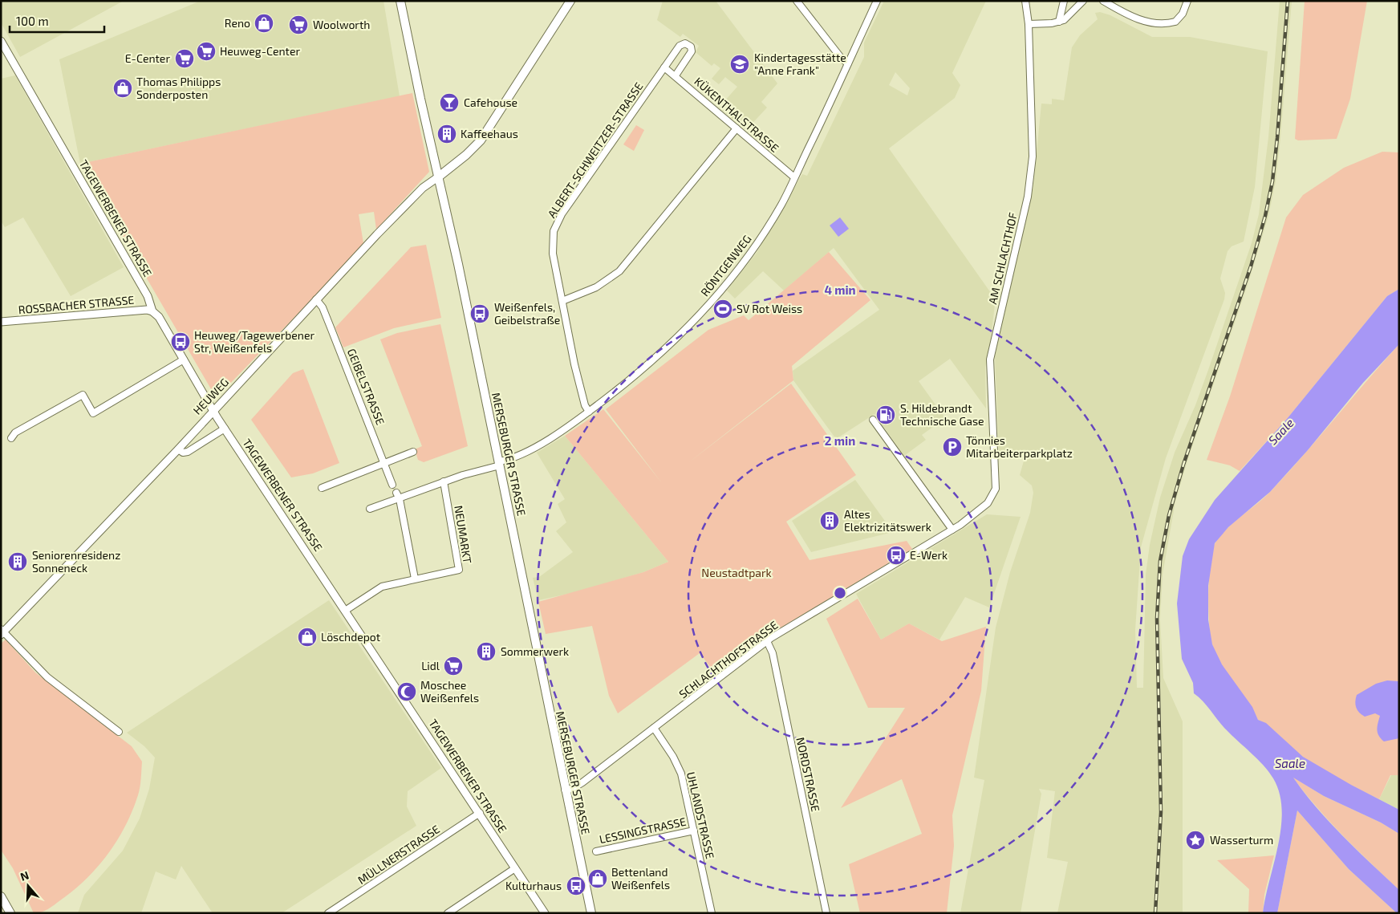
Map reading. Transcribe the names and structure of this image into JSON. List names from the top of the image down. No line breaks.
{"streets":{"main road":["MERSEBURGER STRASSE"],"street":["KÜKENTHALSTRASSE","ALBERT-SCHWEITZER-STRASSE","TAGEWERBENER STRASSE","AM SCHLACHTHOF","RÖNTGENWEG","ROSSBACHER STRASSE","GEIBELSTRASSE","HEUWEG","NEUMARKT","SCHLACHTHOFSTRASSE","NORDSTRASSE","UHLANDSTRASSE","LESSINGSTRASSE","MÜLLNERSTRASSE"]},"crossings":[["KÜKENTHALSTRASSE","ALBERT-SCHWEITZER-STRASSE"],["KÜKENTHALSTRASSE","RÖNTGENWEG"],["ALBERT-SCHWEITZER-STRASSE","RÖNTGENWEG"],["TAGEWERBENER STRASSE","ROSSBACHER STRASSE"],["TAGEWERBENER STRASSE","HEUWEG"],["TAGEWERBENER STRASSE","NEUMARKT"],["TAGEWERBENER STRASSE","MÜLLNERSTRASSE"],["AM SCHLACHTHOF","SCHLACHTHOFSTRASSE"],["RÖNTGENWEG","MERSEBURGER STRASSE"],["RÖNTGENWEG","NEUMARKT"],["GEIBELSTRASSE","HEUWEG"],["HEUWEG","MERSEBURGER STRASSE"],["MERSEBURGER STRASSE","SCHLACHTHOFSTRASSE"],["SCHLACHTHOFSTRASSE","NORDSTRASSE"],["SCHLACHTHOFSTRASSE","UHLANDSTRASSE"],["UHLANDSTRASSE","LESSINGSTRASSE"]],"water":["Saale"],"parks":["Neustadtpark"],"places":{"shop":["Reno","Thomas Philipps Sonderposten","Löschdepot","Bettenland Weißenfels"],"supermarket":["Woolworth","Heuweg-Center","E-Center","Lidl"],"school or university":["Kindertagesstätte \"Anne Frank\""],"bar":["Cafehouse"],"building":["Kaffeehaus","Altes Elektrizitätswerk","Seniorenresidenz Sonneneck","Sommerwerk"],"sports":["SV Rot Weiss"],"bus stop":["Weißenfels, Geibelstraße","Heuweg/Tagewerbener Str, Weißenfels","E-Werk","Kulturhaus"],"fuel station":["S. Hildebrandt Technische Gase"],"parking":["Tönnies Mitarbeiterparkplatz"],"mosque":["Moschee Weißenfels"],"place":["Wasserturm"]},"scale_bar":"100 m","north":"top","rings":["4 min","2 min"]}
